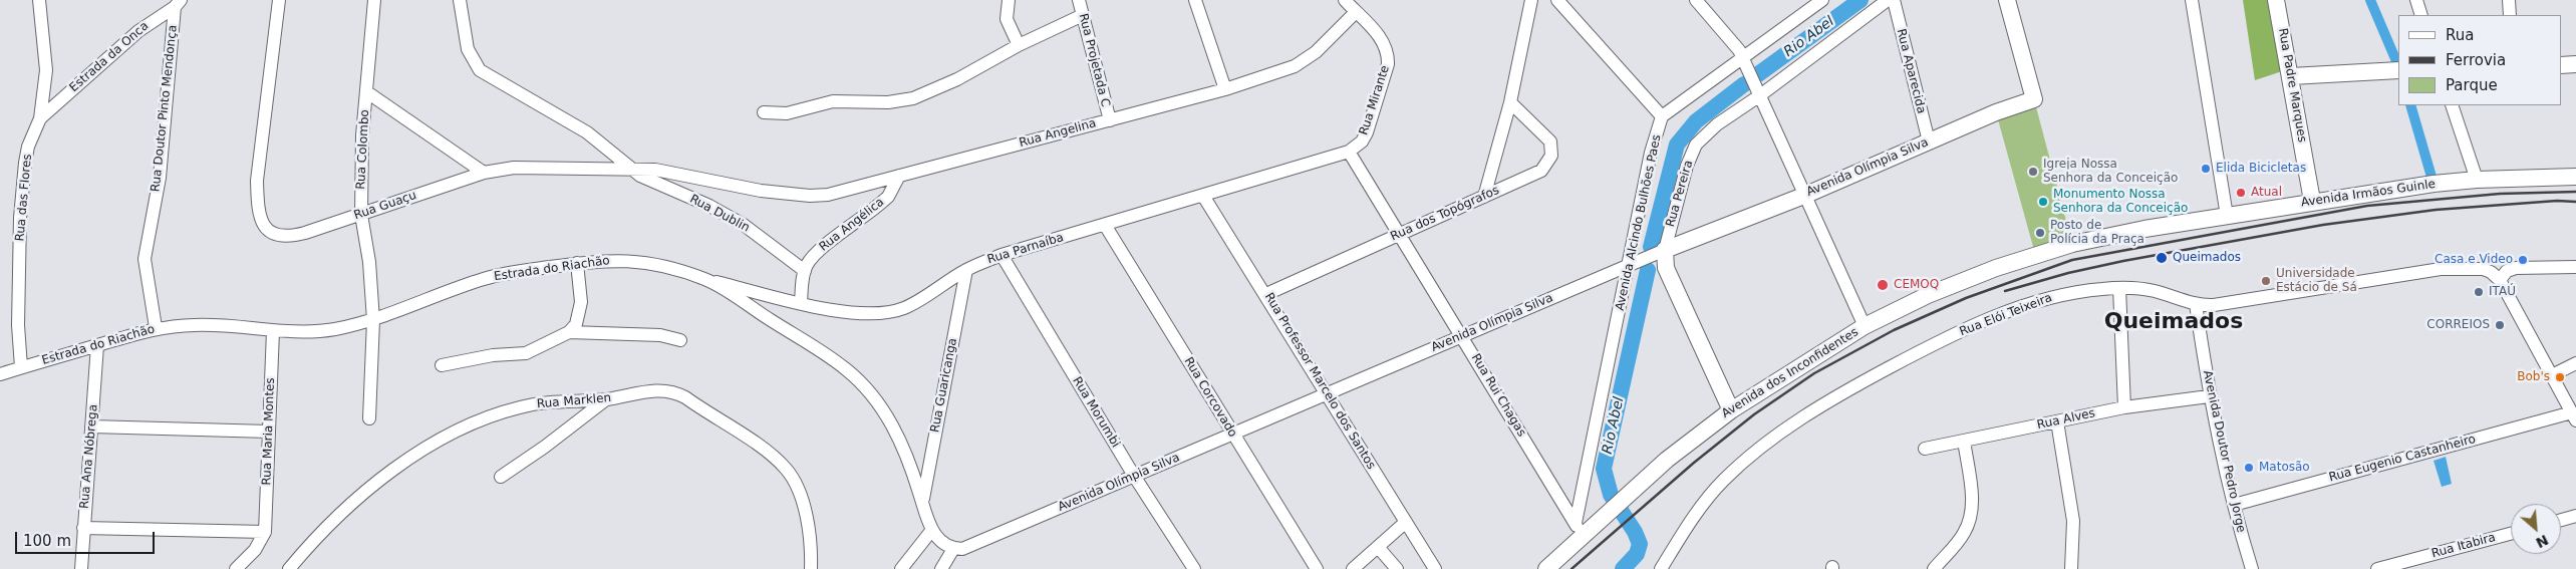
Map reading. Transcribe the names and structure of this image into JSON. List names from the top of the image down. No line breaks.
{"streets":{"main road":["Rua Padre Marques","Avenida Olímpia Silva","Rua Pereira","Avenida Irmãos Guinle","Avenida dos Inconfidentes"],"street":["Estrada da Onca","Rua Projetada C","Rua Aparecida","Rua Mirante","Rua Doutor Pinto Mendonça","Rua Angelina","Rua Colombo","Rua das Flores","Rua Guaçu","Rua Dublin","Rua dos Topógrafos","Avenida Alcindo Bulhões Paes","Rua Angélica","Rua Parnaíba","Estrada do Riachão","Rua Elói Teixeira","Rua Professor Marcelo dos Santos","Rua Guaricanga","Rua Rui Chagas","Rua Corcovado","Rua Marklen","Rua Morumbi","Rua Alves","Rua Maria Montes","Avenida Doutor Pedro Jorge","Rua Ana Nóbrega","Rua Eugenio Castanheiro","Rua Itabira"]},"crossings":[["Estrada da Onca","Rua Doutor Pinto Mendonça"],["Estrada da Onca","Rua das Flores"],["Rua Projetada C","Rua Angelina"],["Rua Aparecida","Avenida Olímpia Silva"],["Rua Padre Marques","Avenida Irmãos Guinle"],["Rua Mirante","Rua Angelina"],["Rua Mirante","Rua Parnaíba"],["Rua Mirante","Rua Rui Chagas"],["Rua Doutor Pinto Mendonça","Estrada do Riachão"],["Rua Angelina","Rua Guaçu"],["Rua Angelina","Rua Angélica"],["Rua Colombo","Rua Guaçu"],["Rua Colombo","Estrada do Riachão"],["Avenida Olímpia Silva","Rua Pereira"],["Avenida Olímpia Silva","Avenida Alcindo Bulhões Paes"],["Avenida Olímpia Silva","Rua Professor Marcelo dos Santos"],["Avenida Olímpia Silva","Rua Rui Chagas"],["Avenida Olímpia Silva","Rua Corcovado"],["Avenida Olímpia Silva","Rua Morumbi"],["Rua Pereira","Avenida dos Inconfidentes"],["Avenida Irmãos Guinle","Avenida dos Inconfidentes"],["Rua das Flores","Estrada do Riachão"],["Rua Guaçu","Rua Dublin"],["Rua Dublin","Rua Angélica"],["Rua dos Topógrafos","Rua Professor Marcelo dos Santos"],["Rua dos Topógrafos","Rua Rui Chagas"],["Avenida Alcindo Bulhões Paes","Rua Rui Chagas"],["Rua Angélica","Rua Parnaíba"],["Rua Parnaíba","Estrada do Riachão"],["Rua Parnaíba","Rua Professor Marcelo dos Santos"],["Rua Parnaíba","Rua Guaricanga"],["Rua Parnaíba","Rua Rui Chagas"],["Rua Parnaíba","Rua Corcovado"],["Rua Parnaíba","Rua Morumbi"],["Estrada do Riachão","Rua Guaricanga"],["Estrada do Riachão","Rua Maria Montes"],["Estrada do Riachão","Rua Ana Nóbrega"],["Rua Elói Teixeira","Avenida Doutor Pedro Jorge"],["Avenida dos Inconfidentes","Rua Rui Chagas"],["Rua Alves","Avenida Doutor Pedro Jorge"],["Avenida Doutor Pedro Jorge","Rua Eugenio Castanheiro"]],"districts":["Queimados"],"water":["Rio Abel"],"places":["Elida Bicicletas","Igreja Nossa Senhora da Conceição","Atual","Monumento Nossa Senhora da Conceição","Posto de Polícia da Praça","Queimados","Casa e Video","Universidade Estácio de Sá","CEMOQ","ITAÚ","CORREIOS","Bob's","Matosão"],"legend":["Rua","Ferrovia","Parque"],"scale_bar":"100 m","north":"bottom right"}
